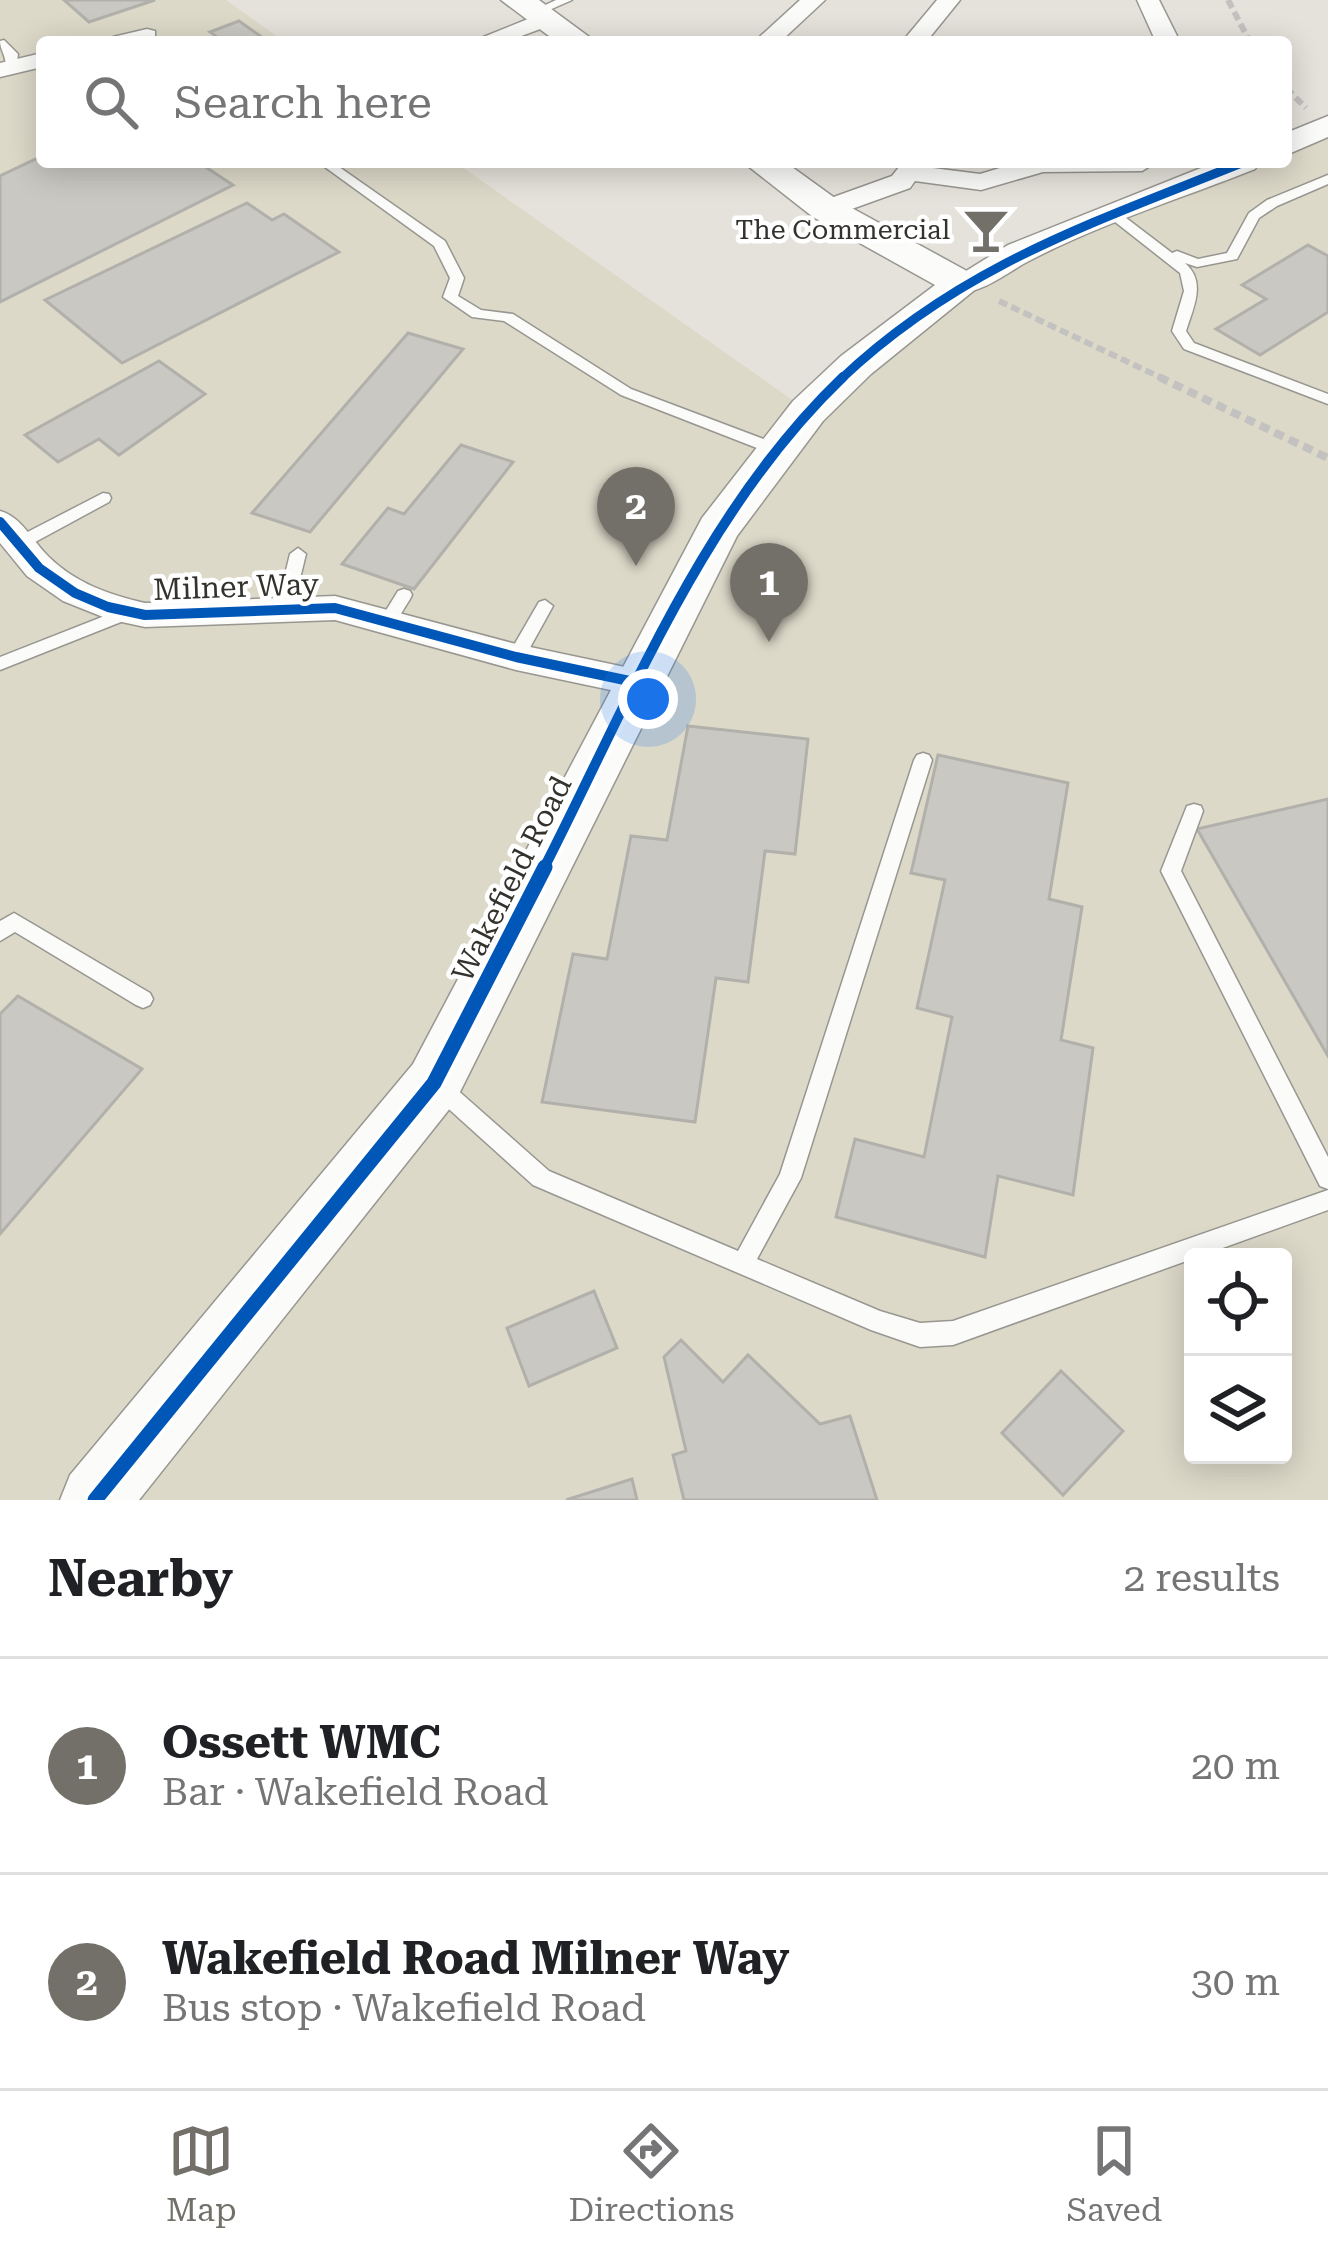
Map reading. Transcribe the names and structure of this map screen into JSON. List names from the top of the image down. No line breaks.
{"streets":{"main road":["Wakefield Road"],"street":["Milner Way"]},"crossings":[["Milner Way","Wakefield Road"]],"places":{"bar":["The Commercial"]},"page":{"search":"Search here","pins":["2","1"],"heading":["Nearby","2 results"],"list":[{"mark":"1","name":"Ossett WMC","note":"Bar · Wakefield Road","value":"20 m"},{"mark":"2","name":"Wakefield Road Milner Way","note":"Bus stop · Wakefield Road","value":"30 m"}],"nav":["Map","Directions","Saved"]}}
